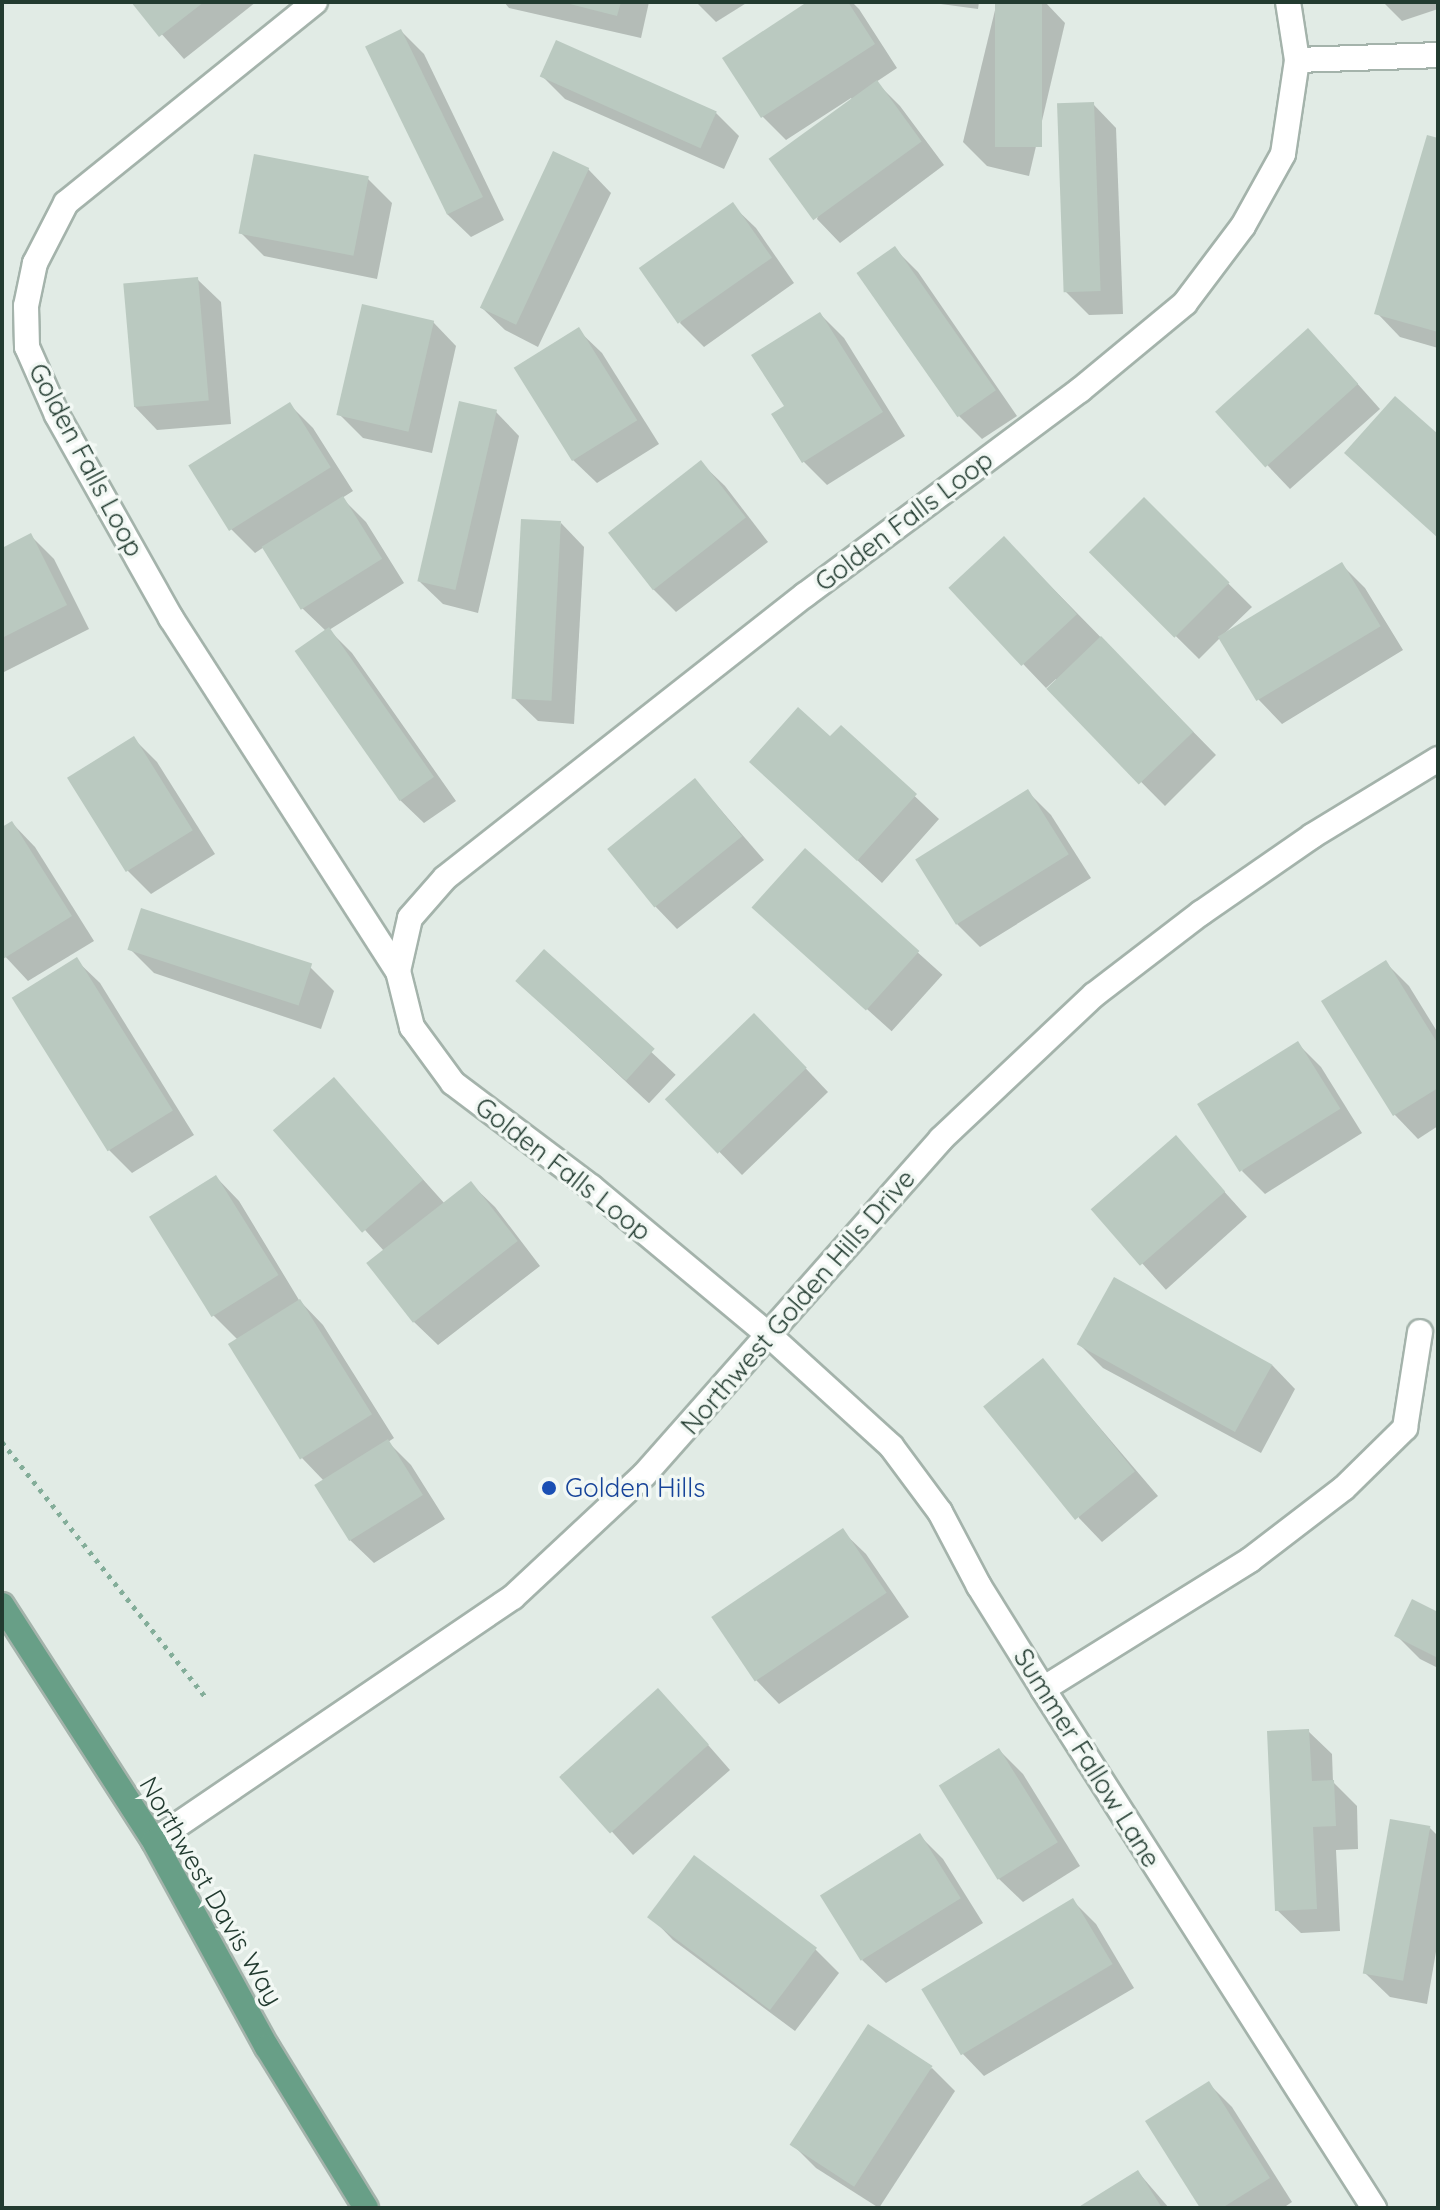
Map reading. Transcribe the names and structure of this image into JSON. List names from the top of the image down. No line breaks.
{"streets":{"main road":["Northwest Davis Way"],"street":["Golden Falls Loop","Northwest Golden Hills Drive","Summer Fallow Lane"]},"crossings":[["Golden Falls Loop","Northwest Golden Hills Drive"],["Golden Falls Loop","Summer Fallow Lane"],["Northwest Golden Hills Drive","Summer Fallow Lane"],["Northwest Golden Hills Drive","Northwest Davis Way"]],"places":["Golden Hills"]}
